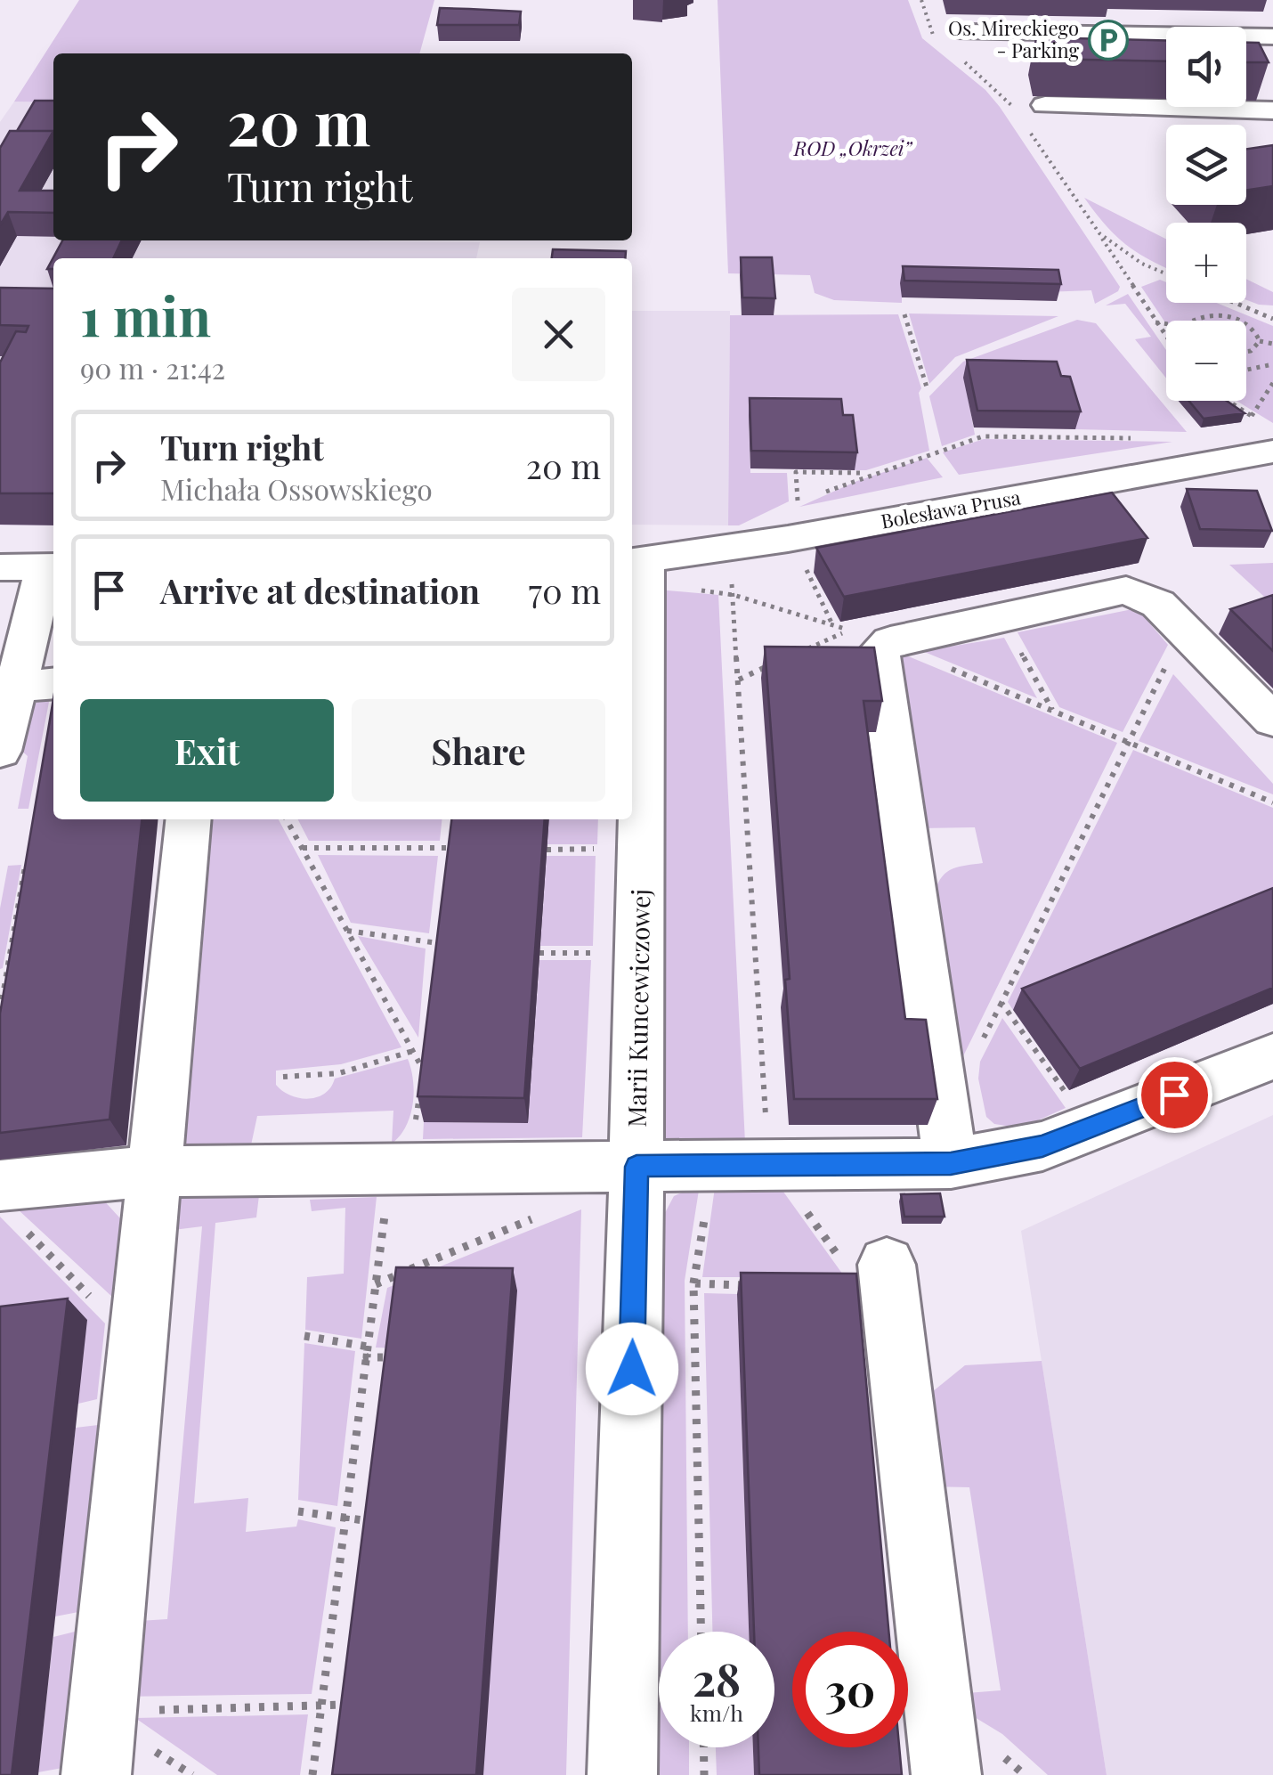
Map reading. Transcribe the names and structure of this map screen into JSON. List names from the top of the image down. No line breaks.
{"streets":{"street":["Bolesława Prusa","Marii Kuncewiczowej"]},"crossings":[["Bolesława Prusa","Marii Kuncewiczowej"]],"parks":["ROD „Okrzei”"],"places":{"parking":["Os. Mireckiego - Parking"]},"page":{"map_buttons":["+","−"],"turn":["20 m","Turn right"],"heading":["1 min","90 m · 21:42"],"list":[{"name":"Turn right","note":"Michała Ossowskiego","value":"20 m"},{"name":"Arrive at destination","value":"70 m"}],"buttons":["Exit","Share"],"speed":"28 km/h","limit":"30"}}
